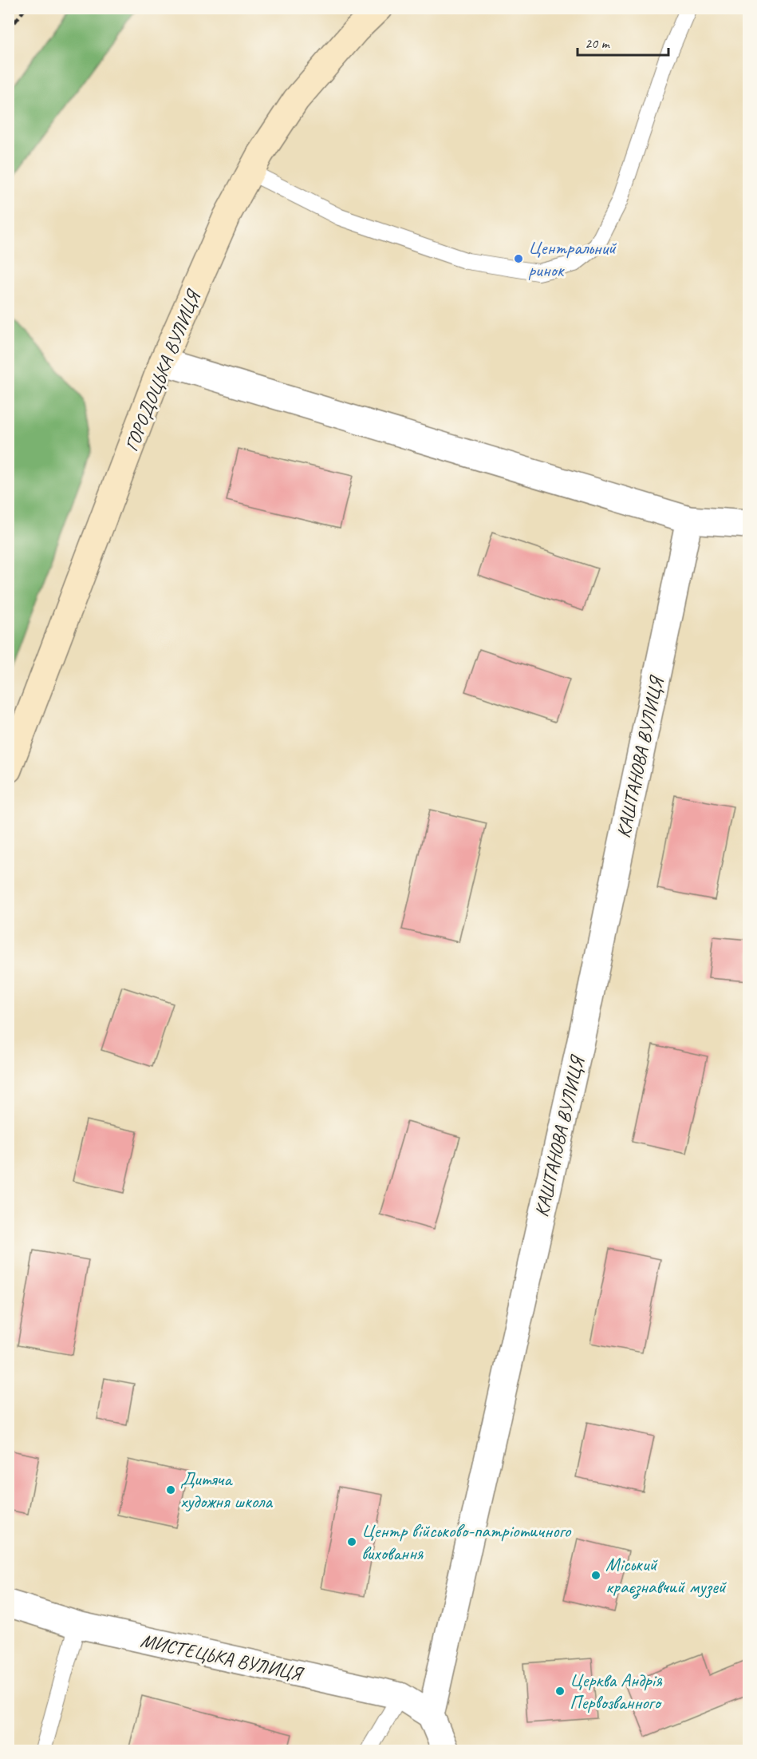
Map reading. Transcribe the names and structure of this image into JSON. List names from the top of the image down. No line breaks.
{"streets":{"main road":["ГОРОДОЦЬКА ВУЛИЦЯ"],"street":["КАШТАНОВА ВУЛИЦЯ","МИСТЕЦЬКА ВУЛИЦЯ"]},"crossings":[["КАШТАНОВА ВУЛИЦЯ","МИСТЕЦЬКА ВУЛИЦЯ"]],"places":["Центральний ринок","Дитяча художня школа","Центр військово-патріотичного виховання","Міський краєзнавчий музей","Церква Андрія Первозванного"],"scale_bar":"20 m"}
